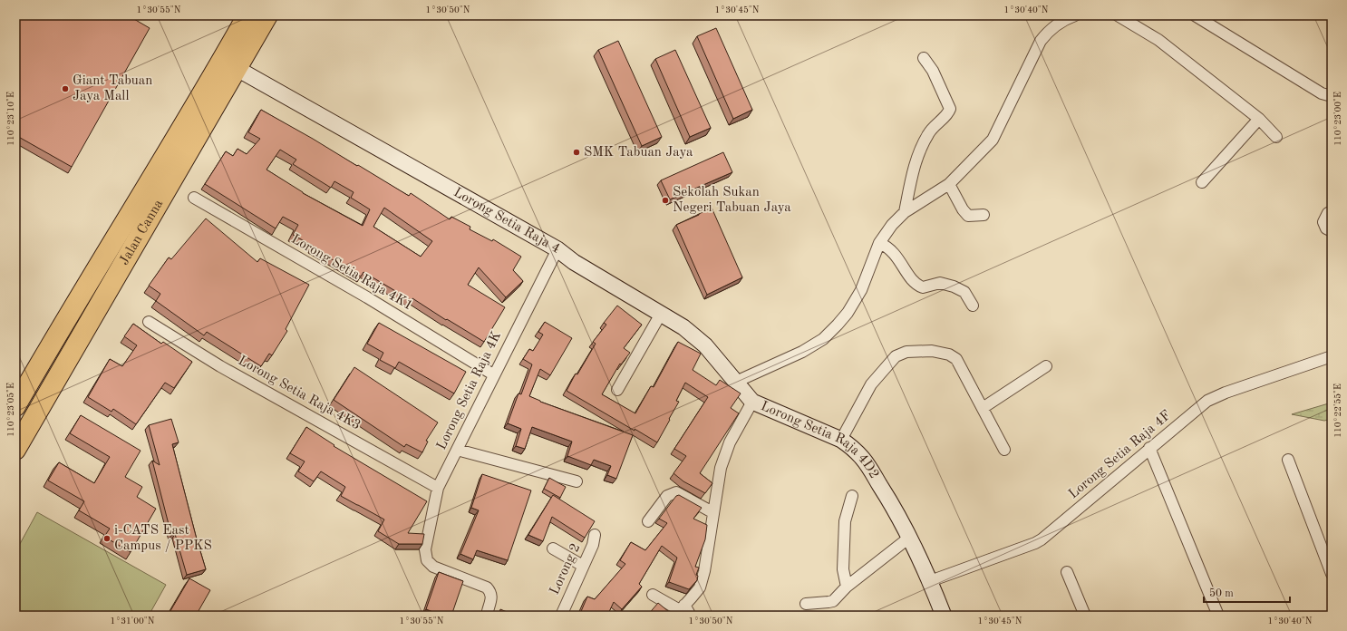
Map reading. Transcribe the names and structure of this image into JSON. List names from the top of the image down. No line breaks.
{"streets":{"highway":["Jalan Canna"],"street":["Lorong Setia Raja 4","Lorong Setia Raja 4K1","Lorong Setia Raja 4K","Lorong Setia Raja 4K3","Lorong Setia Raja 4D2","Lorong Setia Raja 4F","Lorong 2"]},"crossings":[["Lorong Setia Raja 4","Jalan Canna"],["Lorong Setia Raja 4","Lorong Setia Raja 4K"],["Lorong Setia Raja 4","Lorong Setia Raja 4D2"],["Lorong Setia Raja 4K1","Lorong Setia Raja 4K"],["Lorong Setia Raja 4K","Lorong Setia Raja 4K3"],["Lorong Setia Raja 4D2","Lorong Setia Raja 4F"]],"places":["Giant Tabuan Jaya Mall","SMK Tabuan Jaya","Sekolah Sukan Negeri Tabuan Jaya","i-CATS East Campus / PPKS"],"scale_bar":"50 m","coordinates":["1°30'55\"N","1°30'50\"N","1°30'45\"N","1°30'40\"N","110°23'10\"E","110°23'00\"E","110°23'05\"E","110°22'55\"E","1°31'00\"N"]}
